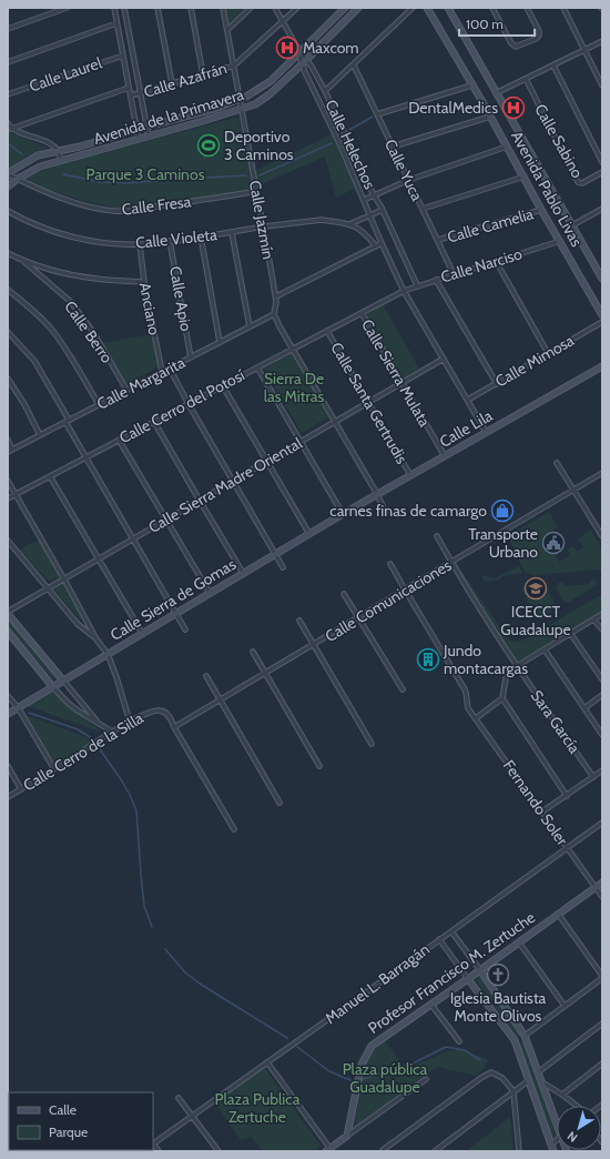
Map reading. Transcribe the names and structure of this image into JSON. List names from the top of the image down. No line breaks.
{"streets":{"street":["Calle Laurel","Calle Azafrán","Avenida de la Primavera","Calle Sabino","Calle Helechos","Calle Yuca","Avenida Pablo Livas","Calle Fresa","Calle Jazmín","Calle Camelia","Calle Violeta","Calle Narciso","Calle Apio","Anciano","Calle Berro","Calle Mimosa","Calle Sierra Mulata","Calle Margarita","Calle Santa Gertrudis","Calle Cerro del Potosí","Calle Lila","Calle Sierra Madre Oriental","Calle Sierra de Gomas","Calle Comunicaciones","Sara García","Calle Cerro de la Silla","Fernando Soler","Profesor Francisco M. Zertuche","Manuel L. Barragán"]},"crossings":[["Calle Azafrán","Calle Helechos"],["Calle Azafrán","Calle Jazmín"],["Avenida de la Primavera","Calle Helechos"],["Avenida de la Primavera","Calle Fresa"],["Avenida de la Primavera","Calle Jazmín"],["Calle Helechos","Calle Narciso"],["Calle Yuca","Calle Camelia"],["Calle Yuca","Calle Narciso"],["Avenida Pablo Livas","Calle Camelia"],["Avenida Pablo Livas","Calle Narciso"],["Calle Fresa","Calle Jazmín"],["Calle Jazmín","Calle Violeta"],["Calle Jazmín","Calle Margarita"],["Calle Violeta","Calle Apio"],["Calle Violeta","Anciano"],["Calle Narciso","Calle Cerro del Potosí"],["Calle Apio","Calle Margarita"],["Anciano","Calle Margarita"],["Calle Berro","Calle Margarita"],["Calle Sierra Mulata","Calle Cerro del Potosí"],["Calle Sierra Mulata","Calle Lila"],["Calle Sierra Mulata","Calle Sierra Madre Oriental"],["Calle Santa Gertrudis","Calle Cerro del Potosí"],["Calle Santa Gertrudis","Calle Lila"],["Calle Santa Gertrudis","Calle Sierra Madre Oriental"],["Calle Lila","Calle Sierra de Gomas"],["Calle Comunicaciones","Sara García"],["Calle Comunicaciones","Calle Cerro de la Silla"],["Calle Comunicaciones","Fernando Soler"],["Fernando Soler","Profesor Francisco M. Zertuche"],["Fernando Soler","Manuel L. Barragán"]],"parks":["Parque 3 Caminos","Sierra De las Mitras","Plaza pública Guadalupe","Plaza Publica Zertuche"],"places":{"hospital":["Maxcom","DentalMedics"],"sports":["Deportivo 3 Caminos"],"shop":["carnes finas de camargo"],"public building":["Transporte Urbano"],"school or university":["ICECCT Guadalupe"],"building":["Jundo montacargas"],"church":["Iglesia Bautista Monte Olivos"]},"legend":["Calle","Parque"],"scale_bar":"100 m","north":"bottom left"}
